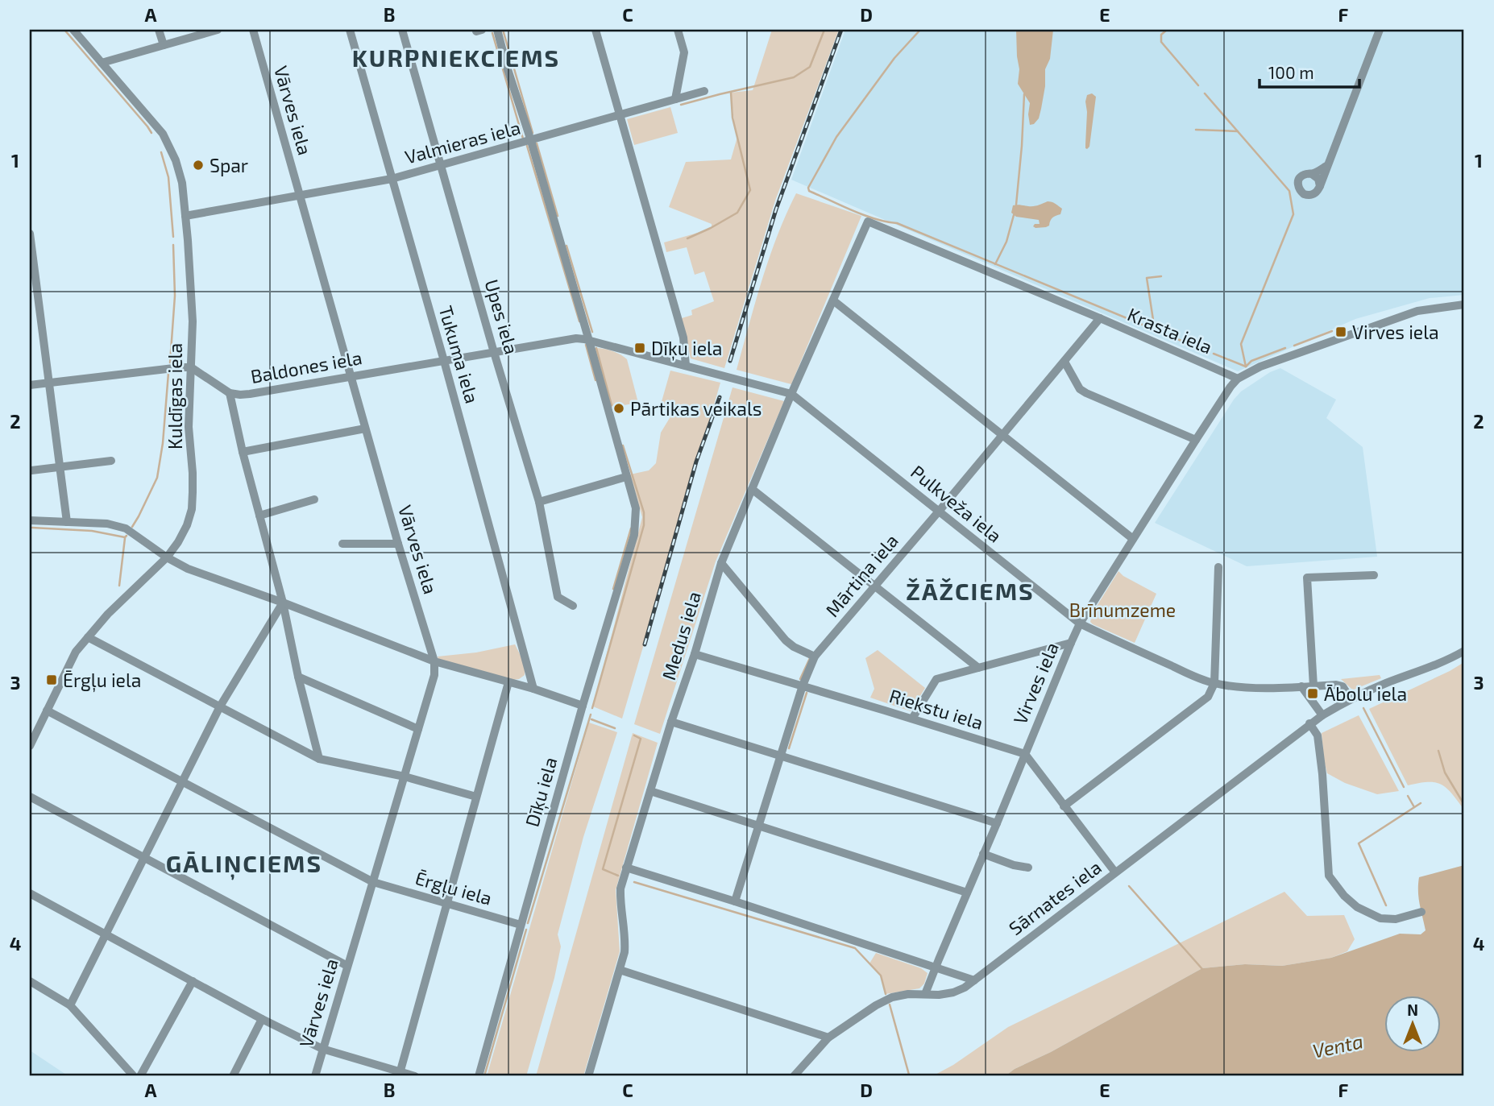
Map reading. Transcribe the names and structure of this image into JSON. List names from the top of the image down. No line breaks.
{"streets":{"street":["Vārves iela","Valmieras iela","Upes iela","Krasta iela","Tukuma iela","Baldones iela","Kuldīgas iela","Pulkveža iela","Mārtiņa iela","Medus iela","Virves iela","Riekstu iela","Dīķu iela","Ērgļu iela","Sārnates iela"]},"crossings":[["Vārves iela","Valmieras iela"],["Vārves iela","Baldones iela"],["Vārves iela","Ērgļu iela"],["Valmieras iela","Upes iela"],["Valmieras iela","Tukuma iela"],["Valmieras iela","Kuldīgas iela"],["Valmieras iela","Dīķu iela"],["Upes iela","Baldones iela"],["Upes iela","Pulkveža iela"],["Krasta iela","Mārtiņa iela"],["Krasta iela","Medus iela"],["Krasta iela","Virves iela"],["Tukuma iela","Baldones iela"],["Baldones iela","Kuldīgas iela"],["Baldones iela","Pulkveža iela"],["Kuldīgas iela","Ērgļu iela"],["Pulkveža iela","Mārtiņa iela"],["Pulkveža iela","Medus iela"],["Pulkveža iela","Virves iela"],["Pulkveža iela","Dīķu iela"],["Pulkveža iela","Sārnates iela"],["Mārtiņa iela","Riekstu iela"],["Medus iela","Riekstu iela"],["Virves iela","Riekstu iela"],["Dīķu iela","Ērgļu iela"]],"districts":["KURPNIEKCIEMS","ŽĀŽCIEMS","GĀLIŅCIEMS"],"water":["Venta"],"parks":["Brīnumzeme"],"places":{"other":["Spar","Pārtikas veikals"],"transit":["Virves iela","Dīķu iela","Ērgļu iela","Ābolu iela"]},"scale_bar":"100 m","north":"top","grid":{"columns":["A","B","C","D","E","F"],"rows":["1","2","3","4"]}}
